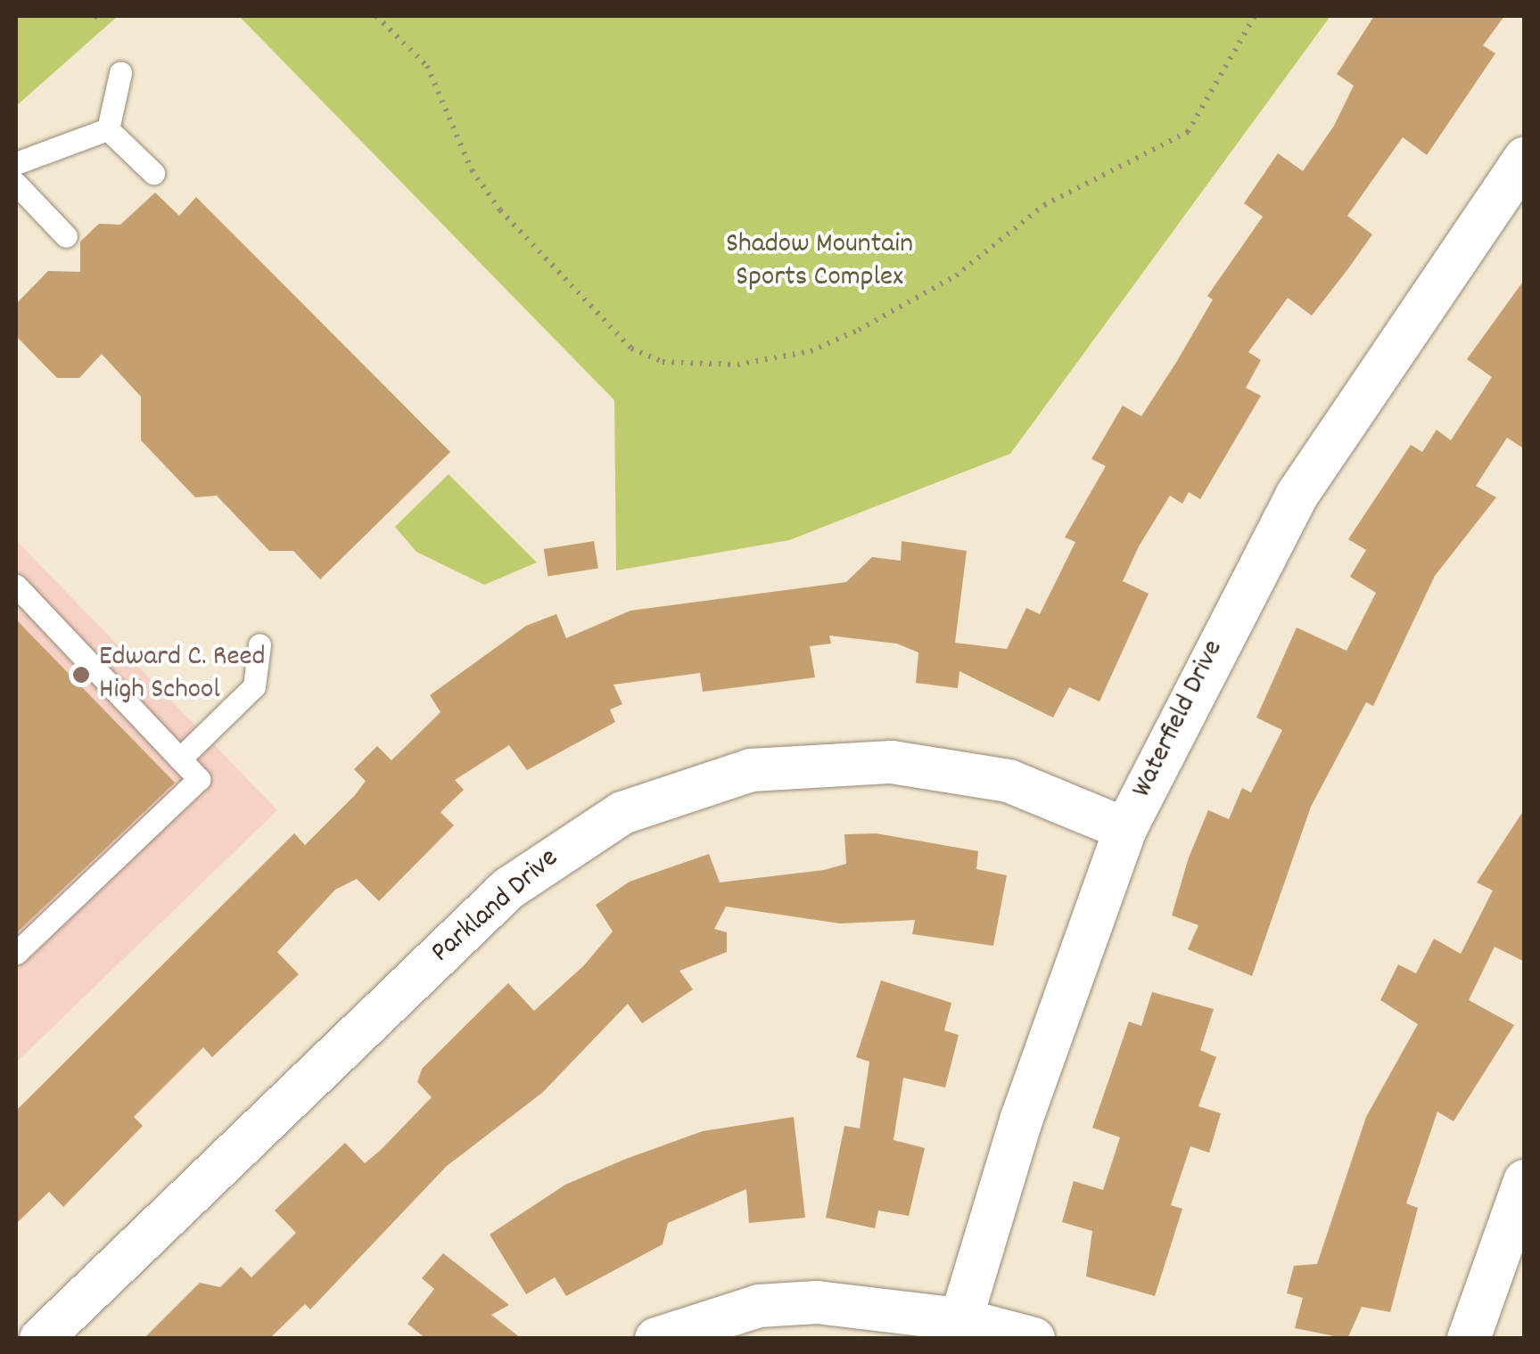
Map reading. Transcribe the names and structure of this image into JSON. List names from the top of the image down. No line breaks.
{"streets":{"street":["Waterfield Drive","Parkland Drive"]},"crossings":[["Waterfield Drive","Parkland Drive"]],"parks":["Shadow Mountain Sports Complex"],"places":["Edward C. Reed High School"]}
